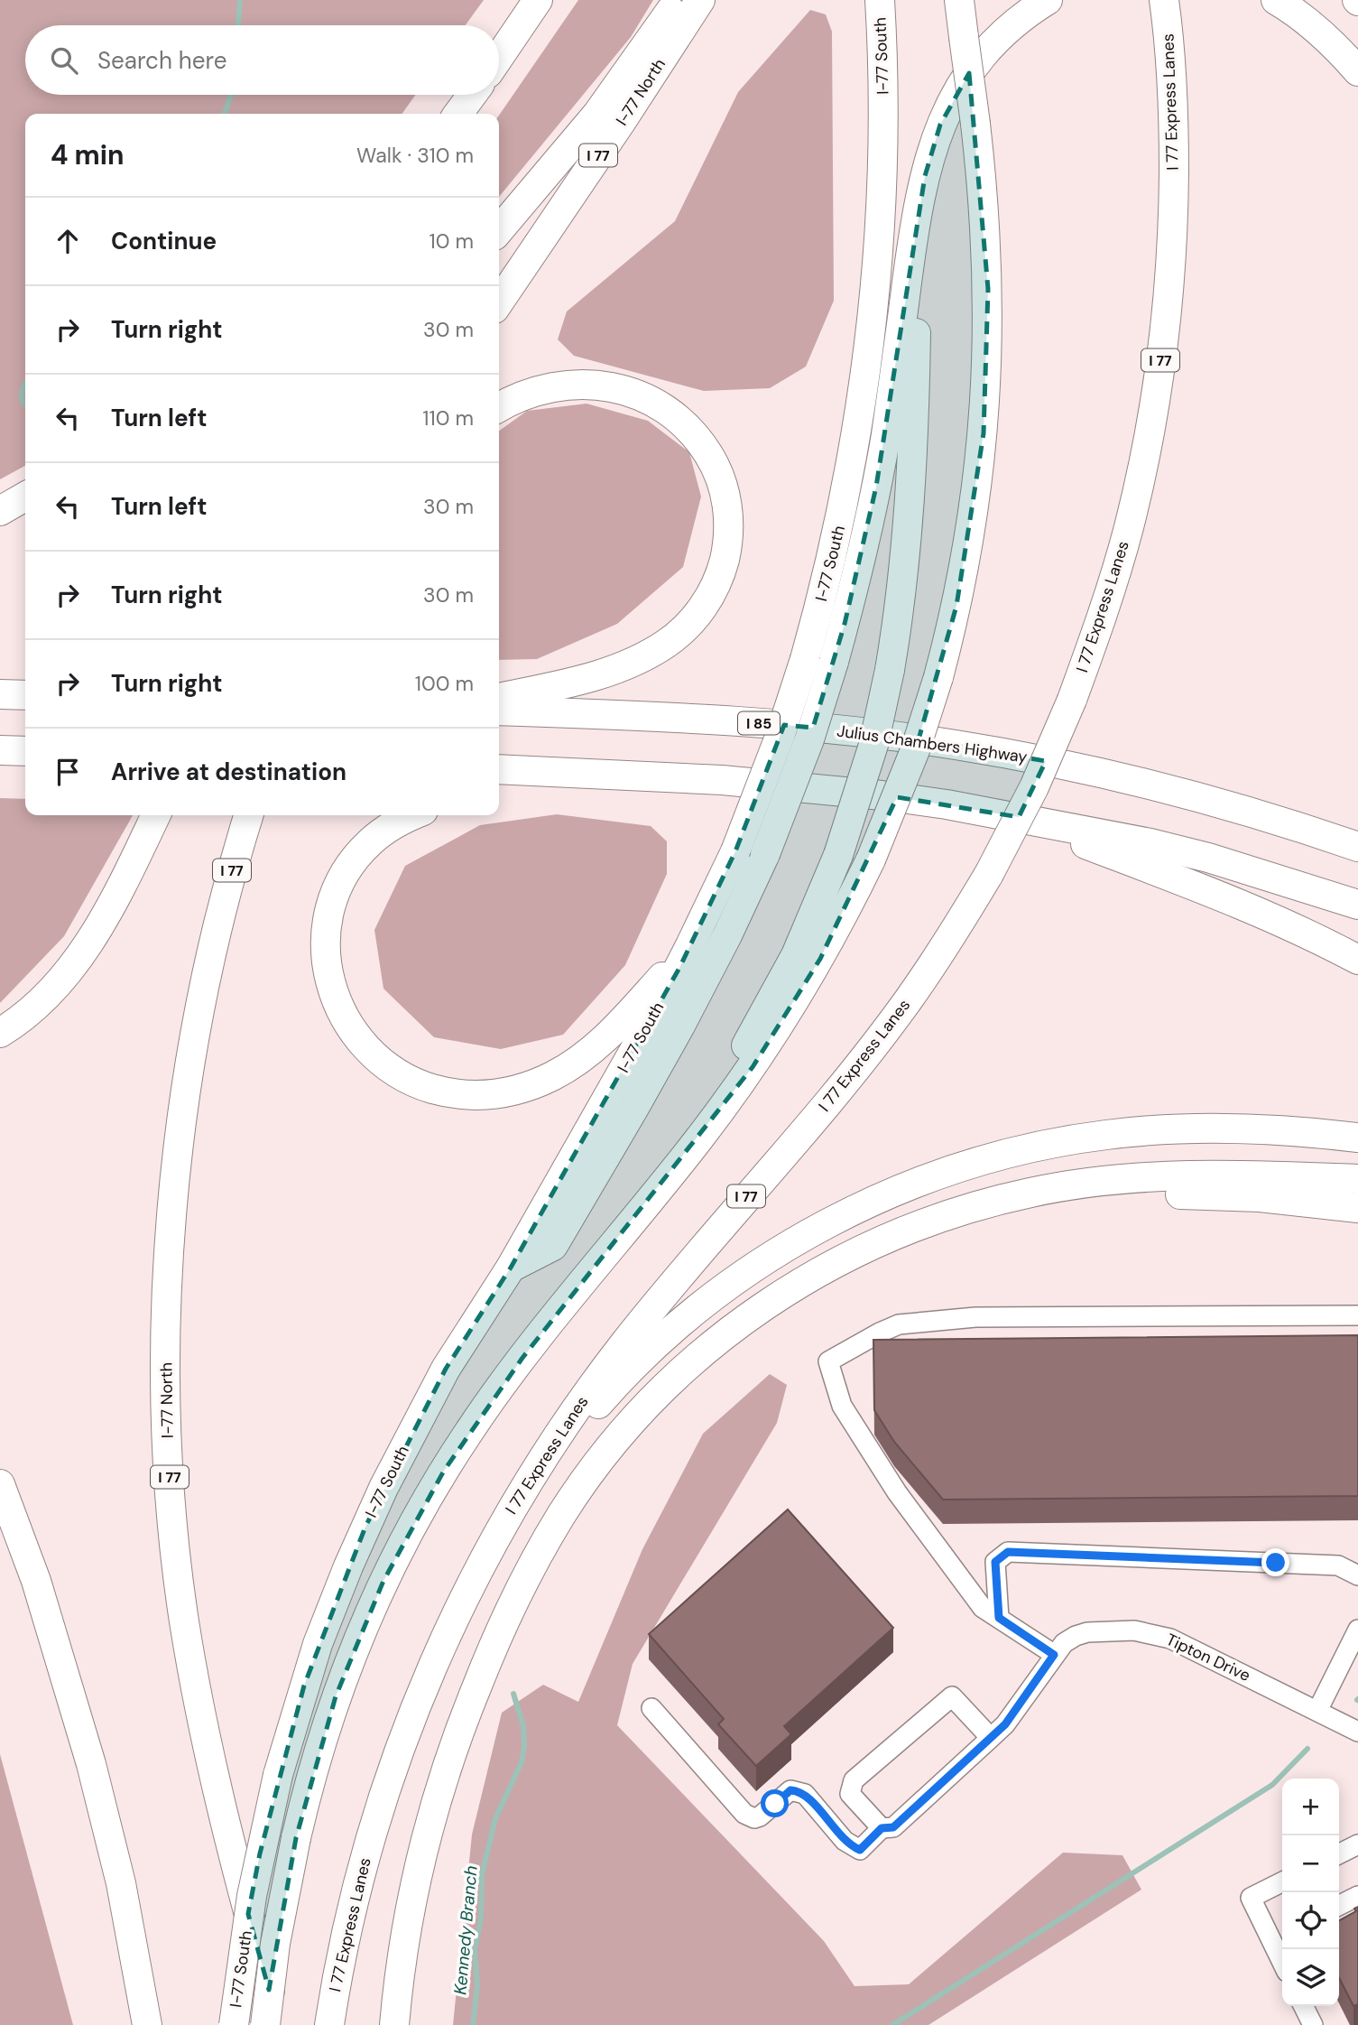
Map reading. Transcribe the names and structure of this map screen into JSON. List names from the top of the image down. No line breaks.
{"streets":{"highway":["I-77 South","I-77 North","I 77 Express Lanes","I 77","I 85","Julius Chambers Highway"],"street":["Tipton Drive"]},"water":["Kennedy Branch"],"page":{"search":"Search here","heading":["4 min","Walk · 310 m"],"list":[["Continue","10 m"],["Turn right","30 m"],["Turn left","110 m"],["Turn left","30 m"],["Turn right","30 m"],["Turn right","100 m"],"Arrive at destination"],"map_buttons":["+","−"]}}
